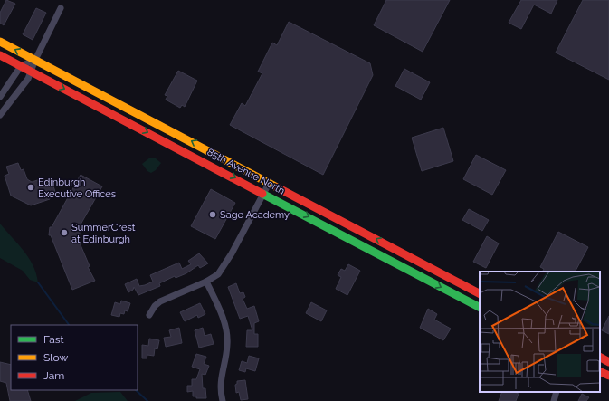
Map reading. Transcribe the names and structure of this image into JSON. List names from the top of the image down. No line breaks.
{"streets":{"main road":["85th Avenue North"]},"places":["Edinburgh Executive Offices","Sage Academy","SummerCrest at Edinburgh"],"legend":["Fast","Slow","Jam"]}
